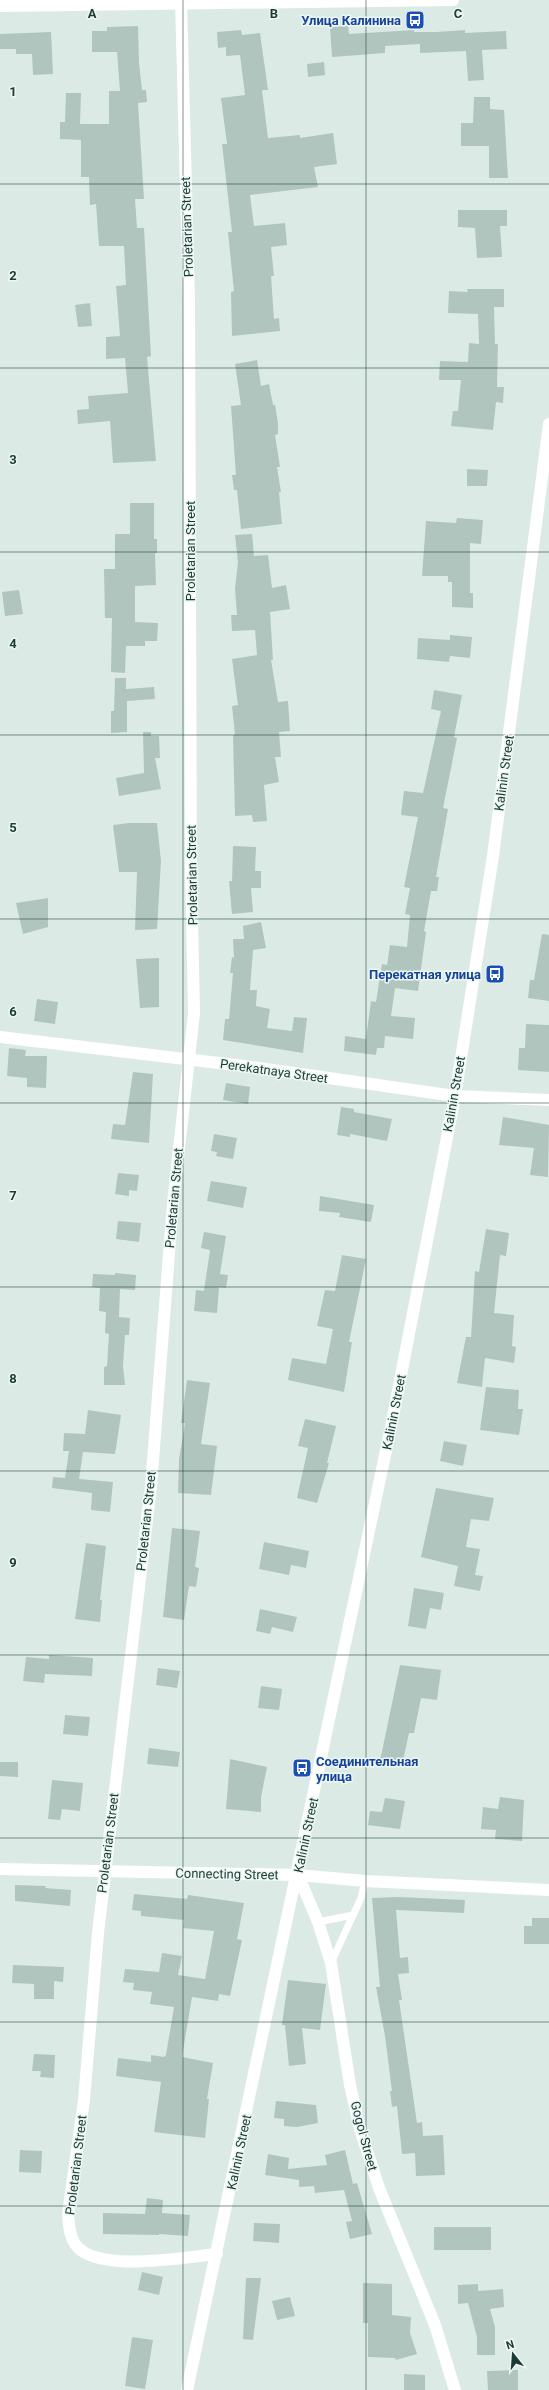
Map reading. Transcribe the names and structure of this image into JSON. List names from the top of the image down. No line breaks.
{"streets":{"street":["Proletarian Street","Kalinin Street","Perekatnaya Street","Connecting Street","Gogol Street"]},"crossings":[["Proletarian Street","Kalinin Street"],["Proletarian Street","Perekatnaya Street"],["Proletarian Street","Connecting Street"],["Kalinin Street","Perekatnaya Street"],["Kalinin Street","Connecting Street"],["Kalinin Street","Gogol Street"],["Connecting Street","Gogol Street"]],"places":{"bus stop":["Улица Калинина","Перекатная улица","Соединительная улица"]},"north":"top","grid":{"columns":["A","B","C"],"rows":["1","2","3","4","5","6","7","8","9"]}}
